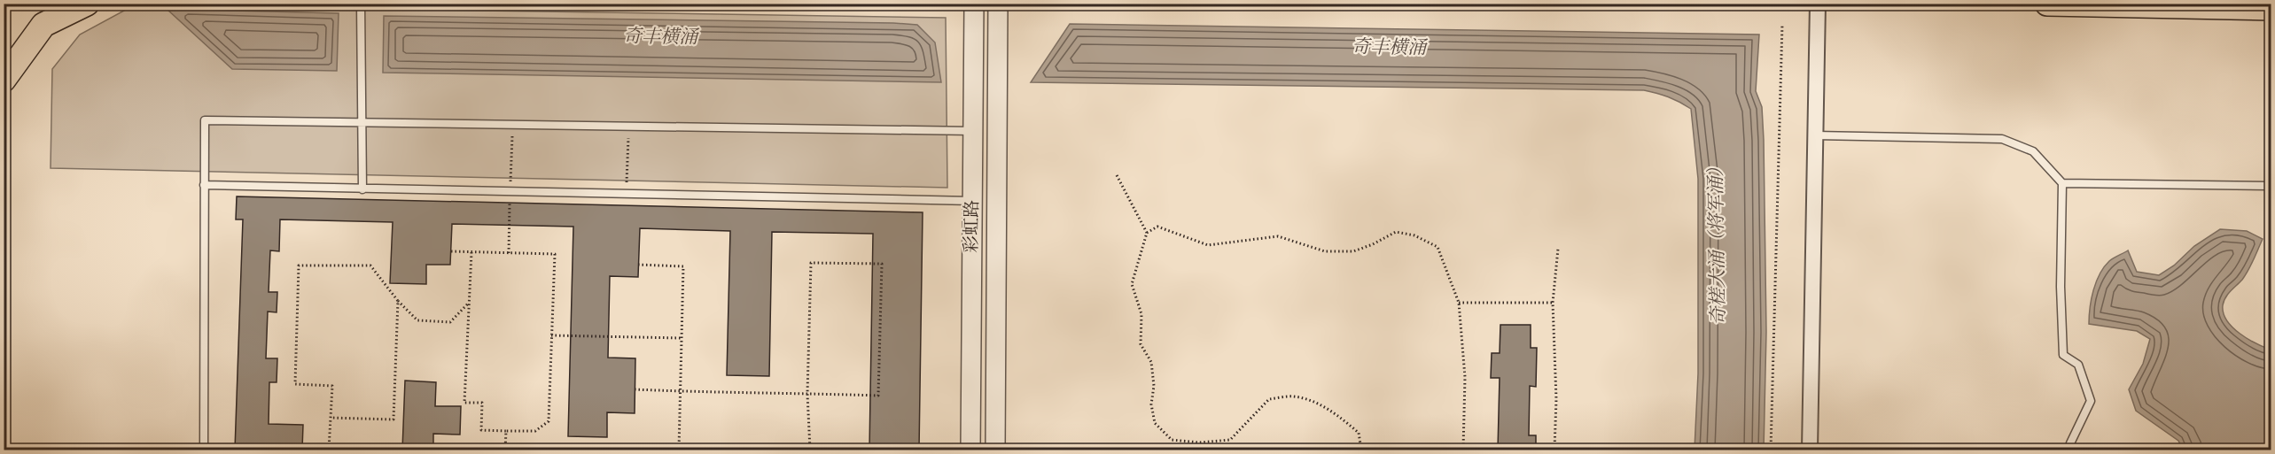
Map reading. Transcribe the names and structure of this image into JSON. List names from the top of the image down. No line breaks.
{"streets":{"street":["彩虹路"]},"water":["奇丰横涌","奇槎大涌（将军涌）"]}
